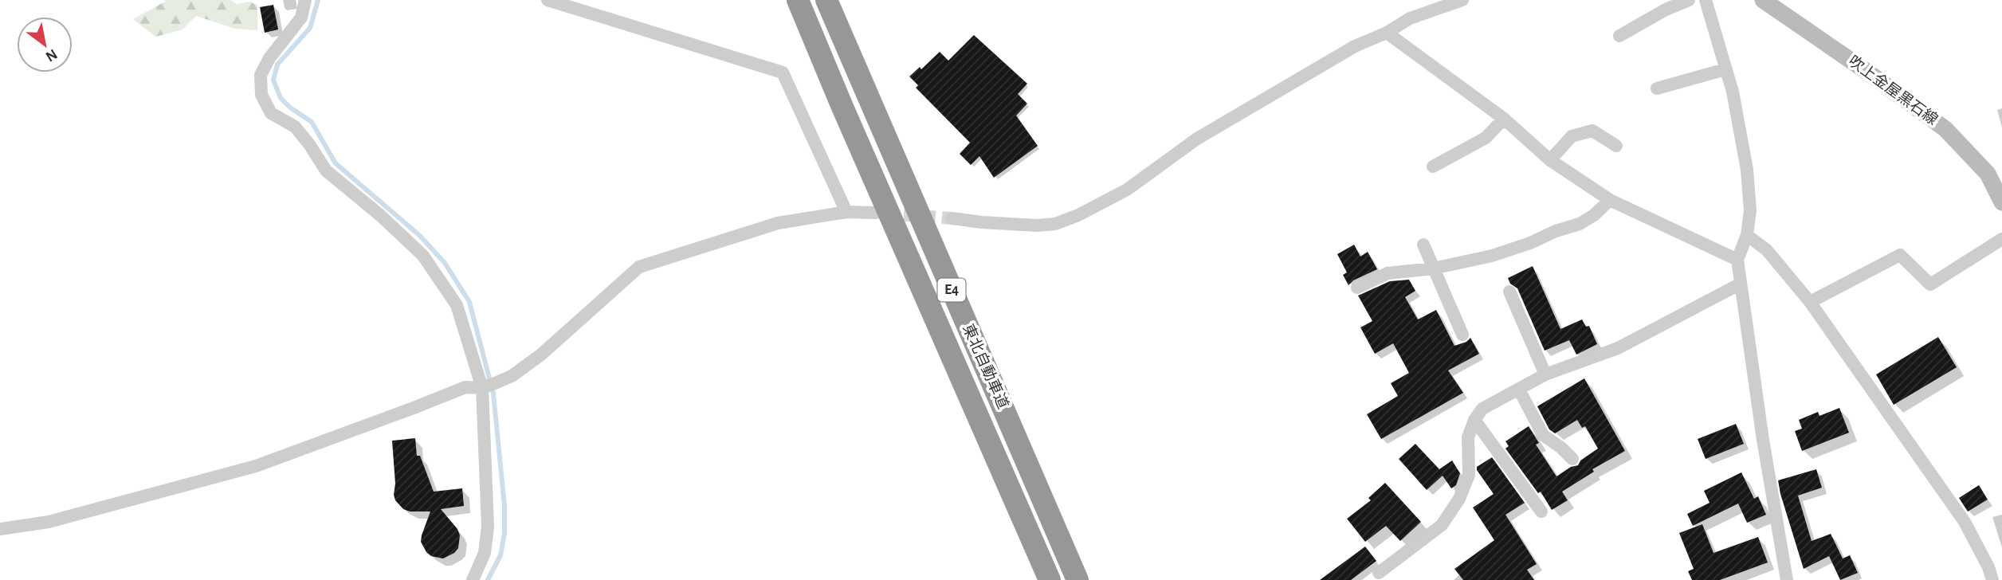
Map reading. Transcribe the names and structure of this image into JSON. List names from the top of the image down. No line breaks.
{"streets":{"highway":["E4","東北自動車道"],"main road":["吹上金屋黒石線"]},"north":"bottom right"}
